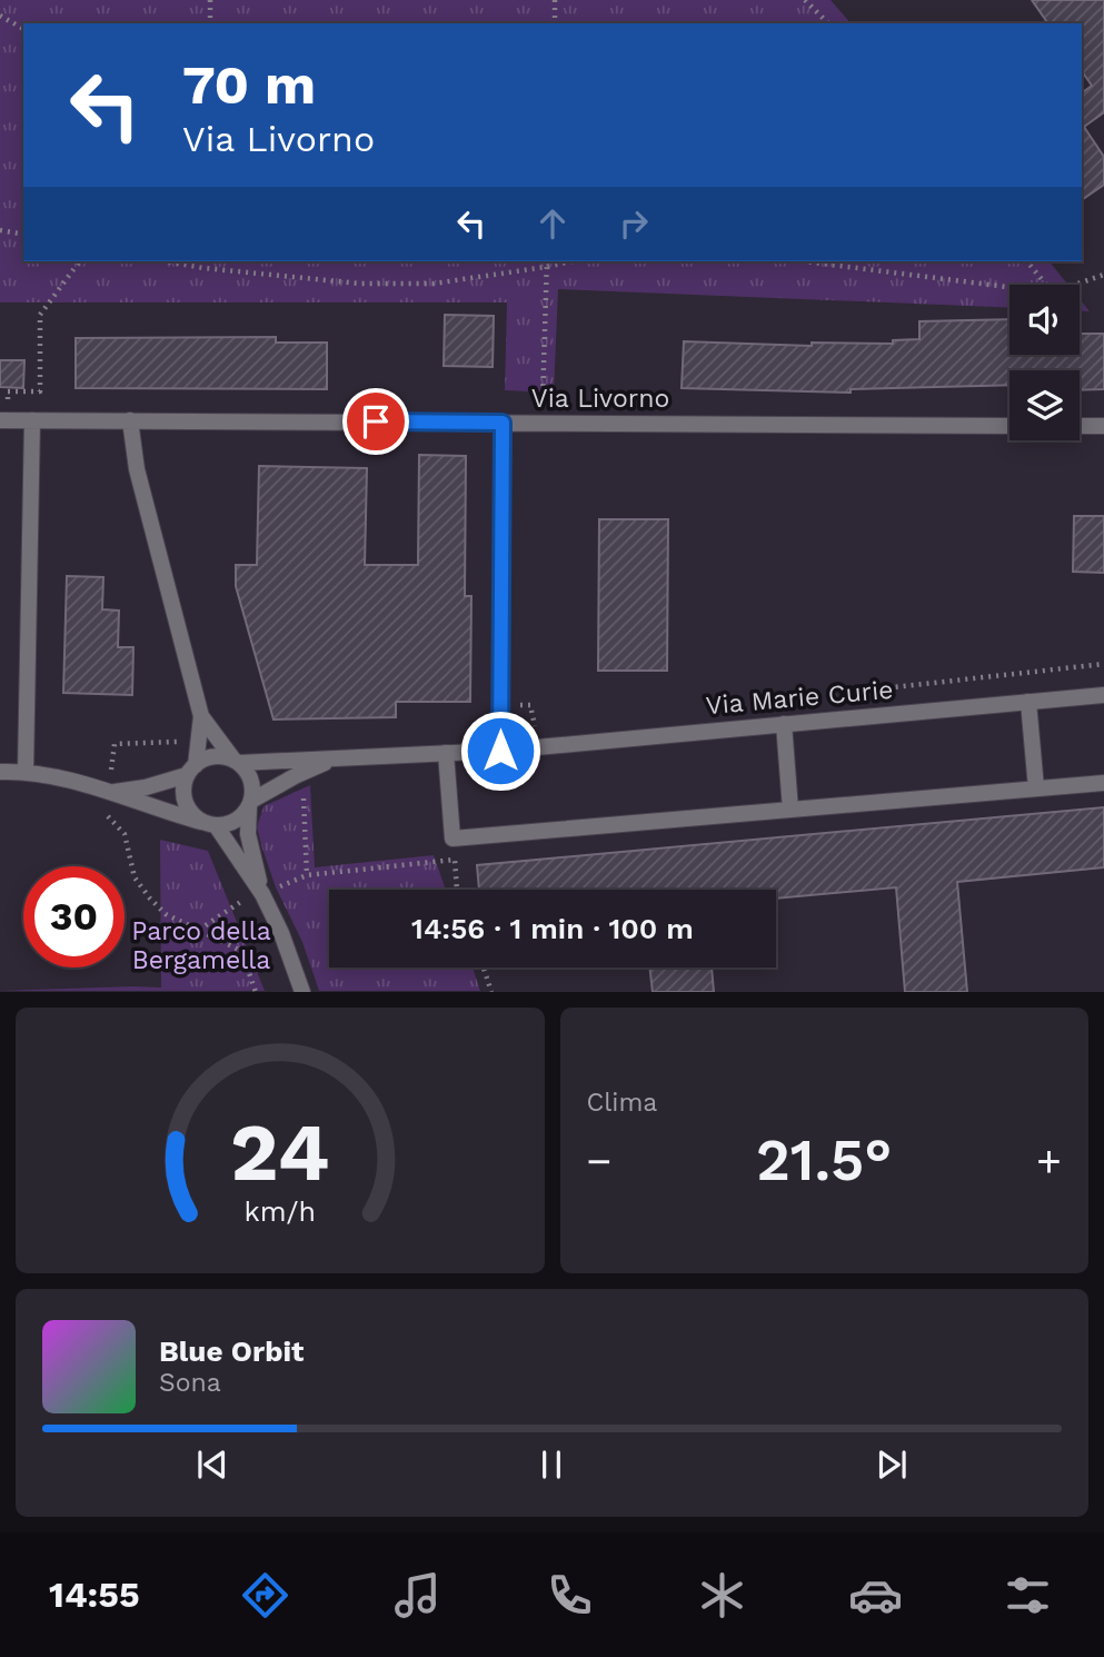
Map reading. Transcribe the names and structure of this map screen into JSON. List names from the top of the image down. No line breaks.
{"streets":{"street":["Via Livorno","Via Marie Curie"]},"parks":["Parco della Bergamella"],"page":{"turn":["70 m","Via Livorno"],"limit":"30","trip":"14:56 · 1 min · 100 m","tile":"Clima","heat":["−","21.5°","+"],"song":["Blue Orbit","Sona"],"tabs":"14:55","gauge":["24","km/h"]}}
